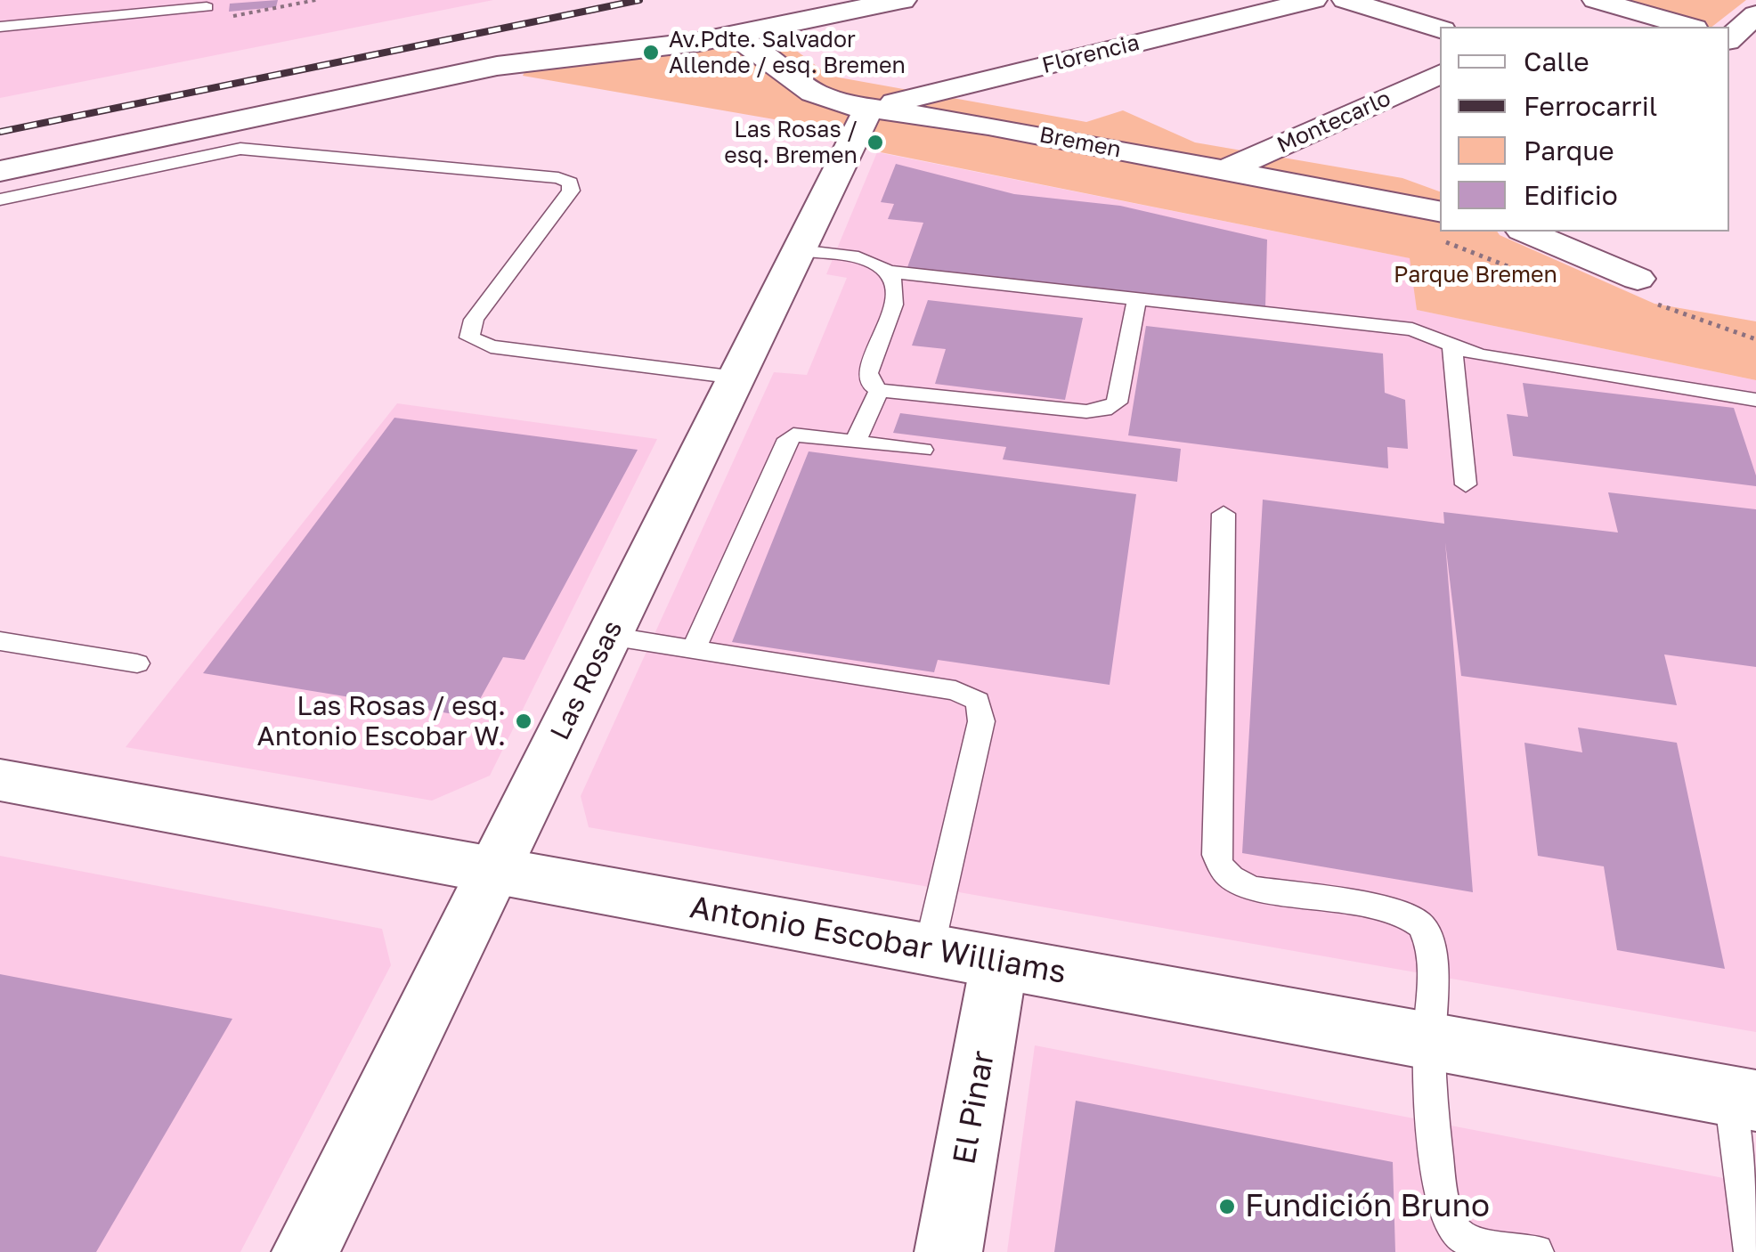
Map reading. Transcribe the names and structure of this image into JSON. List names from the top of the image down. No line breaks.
{"streets":{"street":["Florencia","Montecarlo","Bremen","Las Rosas","Antonio Escobar Williams","El Pinar"]},"crossings":[["Florencia","Bremen"],["Florencia","Las Rosas"],["Montecarlo","Bremen"],["Bremen","Las Rosas"],["Las Rosas","Antonio Escobar Williams"],["Antonio Escobar Williams","El Pinar"]],"parks":["Parque Bremen"],"places":["Av.Pdte. Salvador Allende / esq. Bremen","Las Rosas / esq. Bremen","Las Rosas / esq. Antonio Escobar W.","Fundición Bruno"],"legend":["Calle","Ferrocarril","Parque","Edificio"]}
